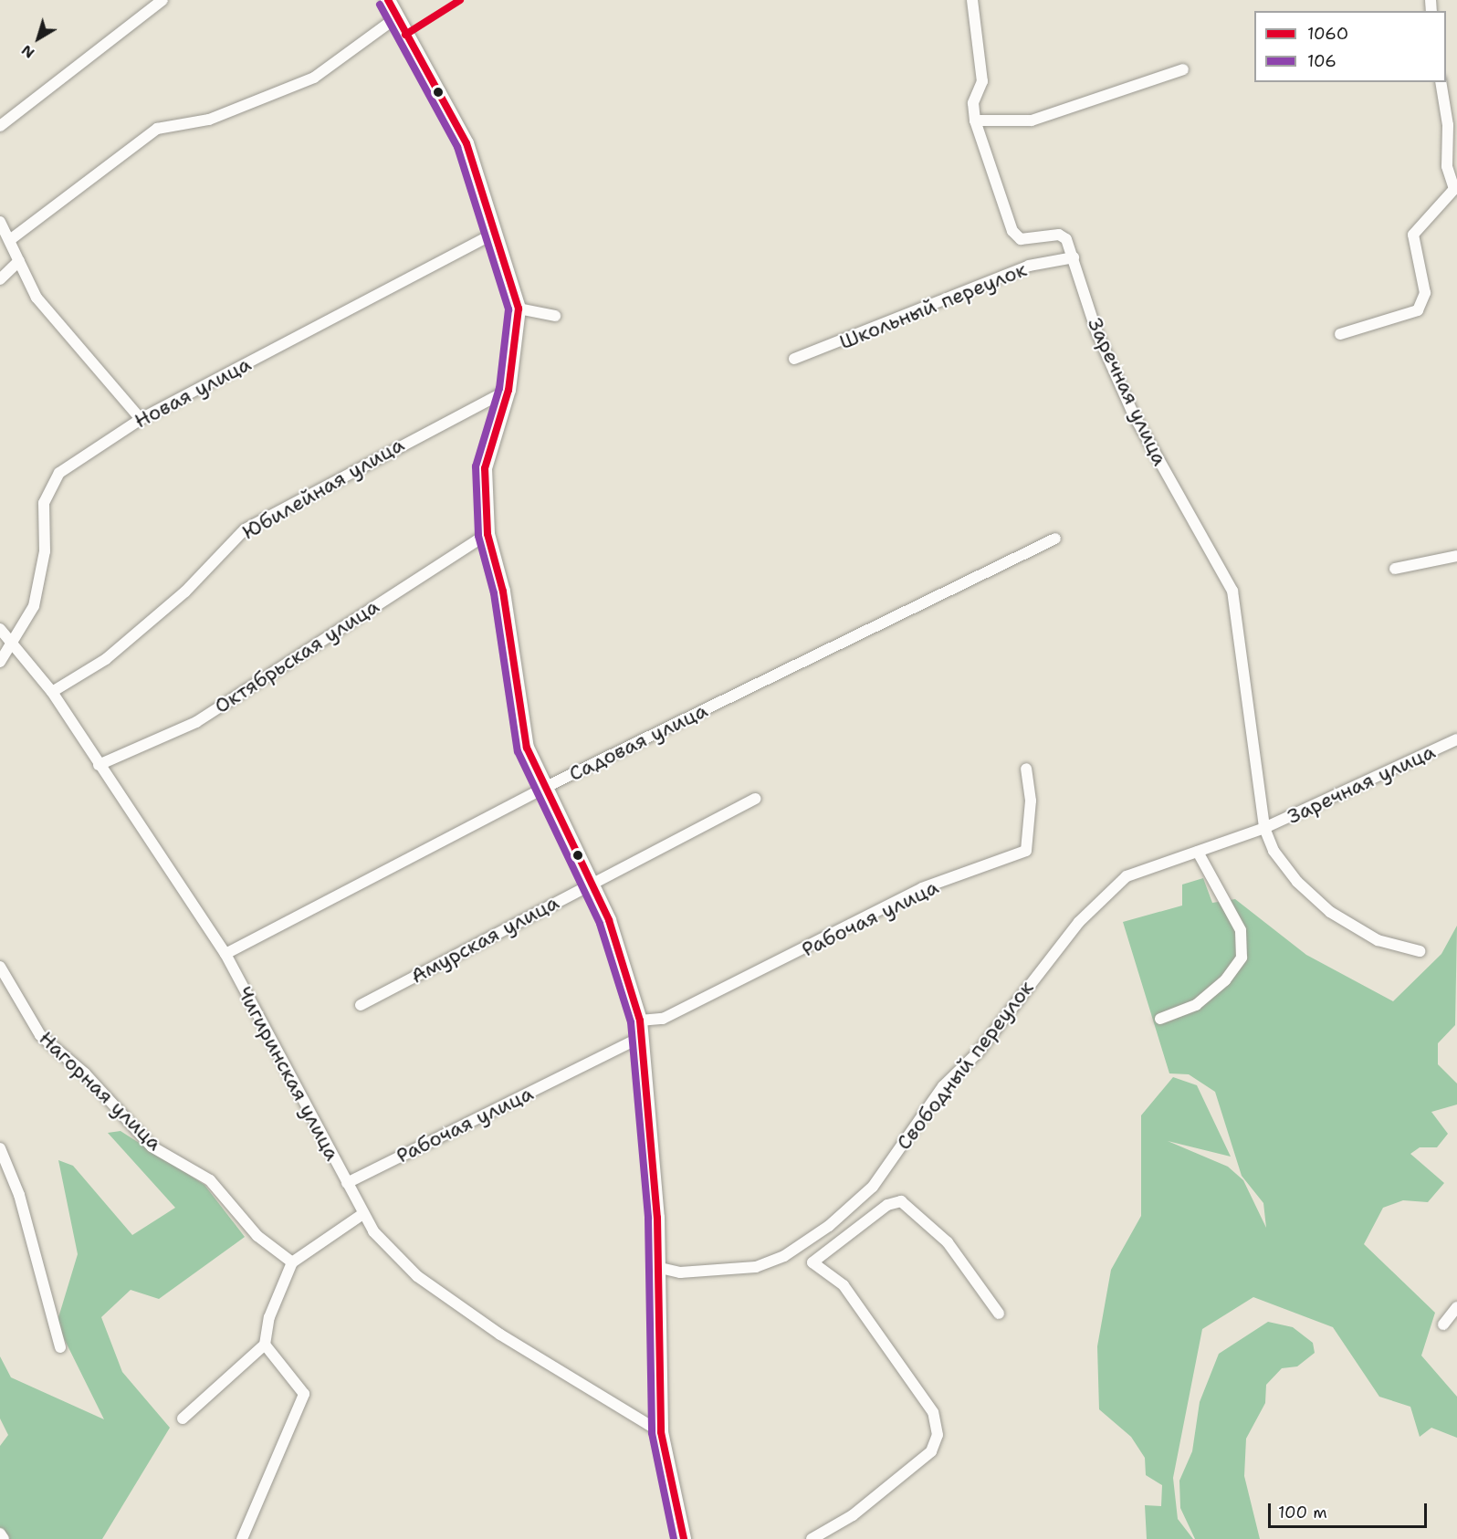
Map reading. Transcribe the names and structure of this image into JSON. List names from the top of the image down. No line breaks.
{"streets":{"street":["Школьный переулок","Заречная улица","Новая улица","Юбилейная улица","Октябрьская улица","Садовая улица","Рабочая улица","Амурская улица","Свободный переулок","Чигиринская улица","Нагорная улица"]},"crossings":[["Школьный переулок","Заречная улица"],["Заречная улица","Свободный переулок"],["Новая улица","Чигиринская улица"],["Юбилейная улица","Чигиринская улица"],["Октябрьская улица","Чигиринская улица"],["Садовая улица","Чигиринская улица"],["Рабочая улица","Чигиринская улица"]],"lines":["transit line 106О","transit line 106"],"legend":["106О","106"],"scale_bar":"100 m","north":"bottom left"}
